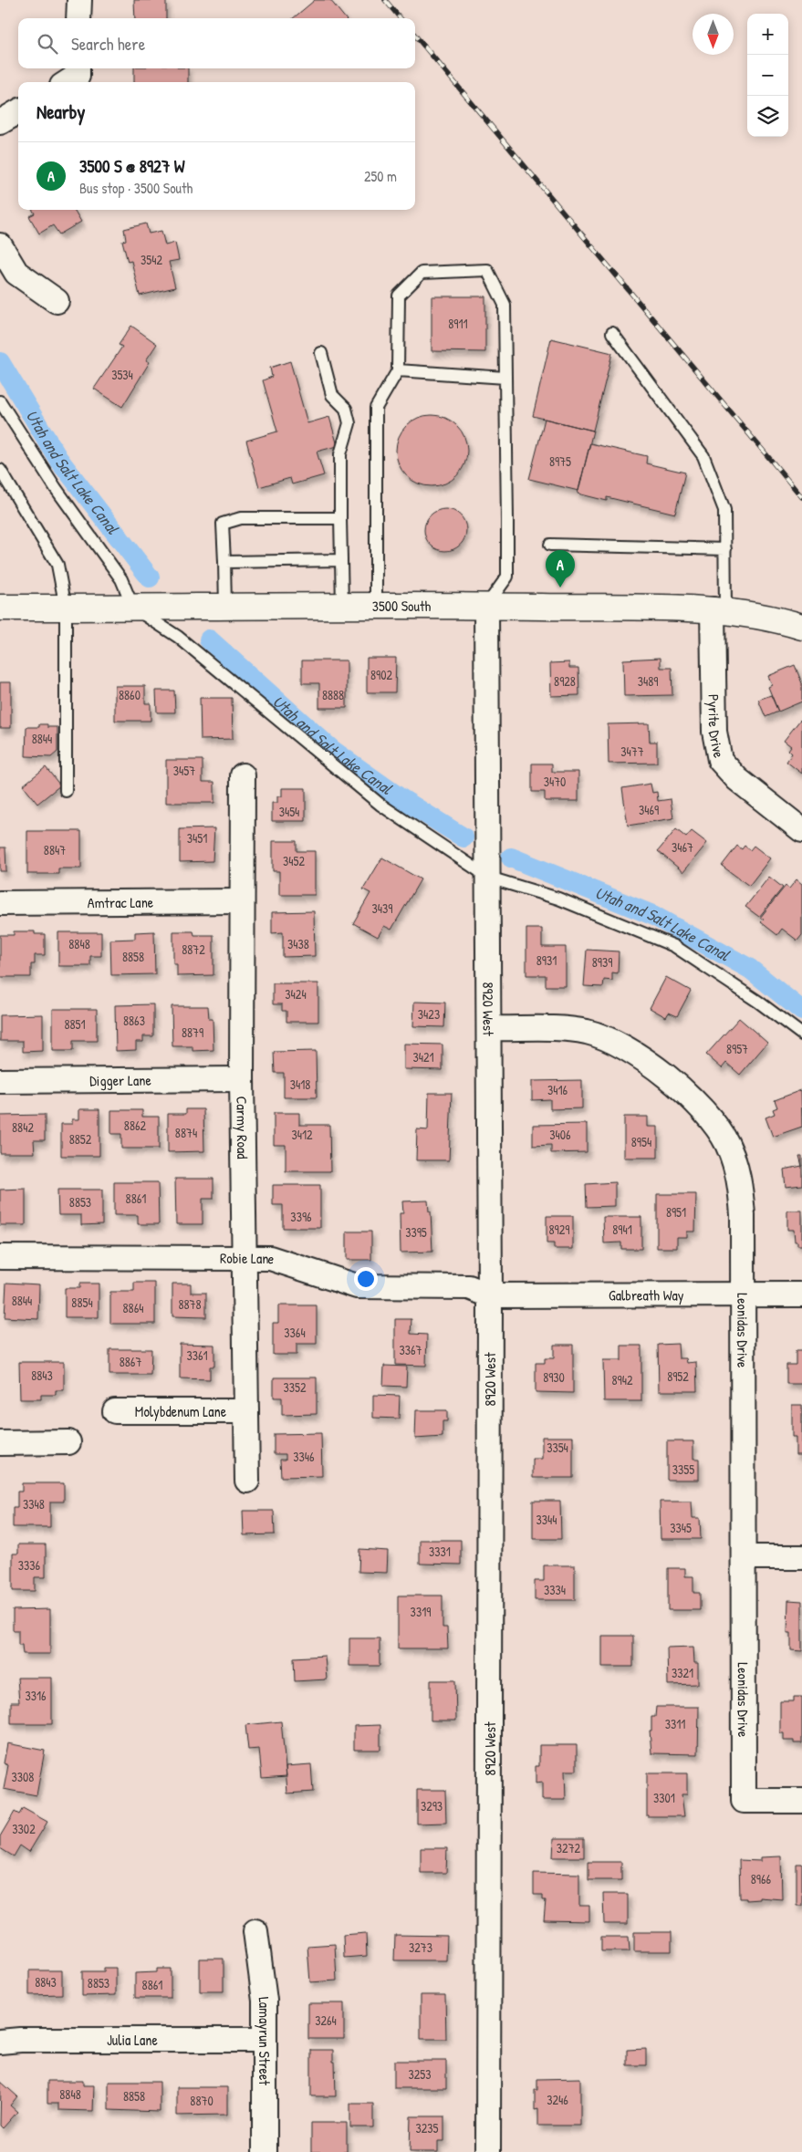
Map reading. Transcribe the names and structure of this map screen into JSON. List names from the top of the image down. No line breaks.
{"streets":{"street":["3500 South","Pyrite Drive","Amtrac Lane","8920 West","Digger Lane","Carmy Road","Robie Lane","Galbreath Way","Leonidas Drive","Molybdenum Lane","Julia Lane","Lamayrun Street"]},"crossings":[["3500 South","Pyrite Drive"],["3500 South","8920 West"],["Amtrac Lane","Carmy Road"],["8920 West","Robie Lane"],["8920 West","Galbreath Way"],["8920 West","Leonidas Drive"],["Digger Lane","Carmy Road"],["Carmy Road","Robie Lane"],["Carmy Road","Molybdenum Lane"],["Robie Lane","Galbreath Way"],["Galbreath Way","Leonidas Drive"],["Julia Lane","Lamayrun Street"]],"water":["Utah and Salt Lake Canal"],"house_numbers":["3542","8911","3534","8975","8902","8928","3489","8860","8888","8844","3477","3457","3470","3469","3454","3451","3467","8847","3452","3439","8848","3438","8872","8858","8931","8939","3424","3423","8863","8851","8879","8957","3421","3418","3416","8862","8842","8874","3412","3406","8852","8954","8861","8853","8951","3396","8929","8941","3395","8844","8854","8878","8864","3364","3367","3361","8867","8843","8952","8930","8942","3352","3354","3346","3355","3348","3344","3345","3331","3336","3334","3319","3321","3316","3311","3308","3301","3293","3302","3272","8966","3273","8843","8853","8861","3264","3253","8848","8858","3246","8870","3235"],"north":"bottom","page":{"map_buttons":["+","−"],"search":"Search here","heading":"Nearby","list":[{"mark":"A","name":"3500 S @ 8927 W","note":"Bus stop · 3500 South","value":"250 m"}],"pins":"A"}}
